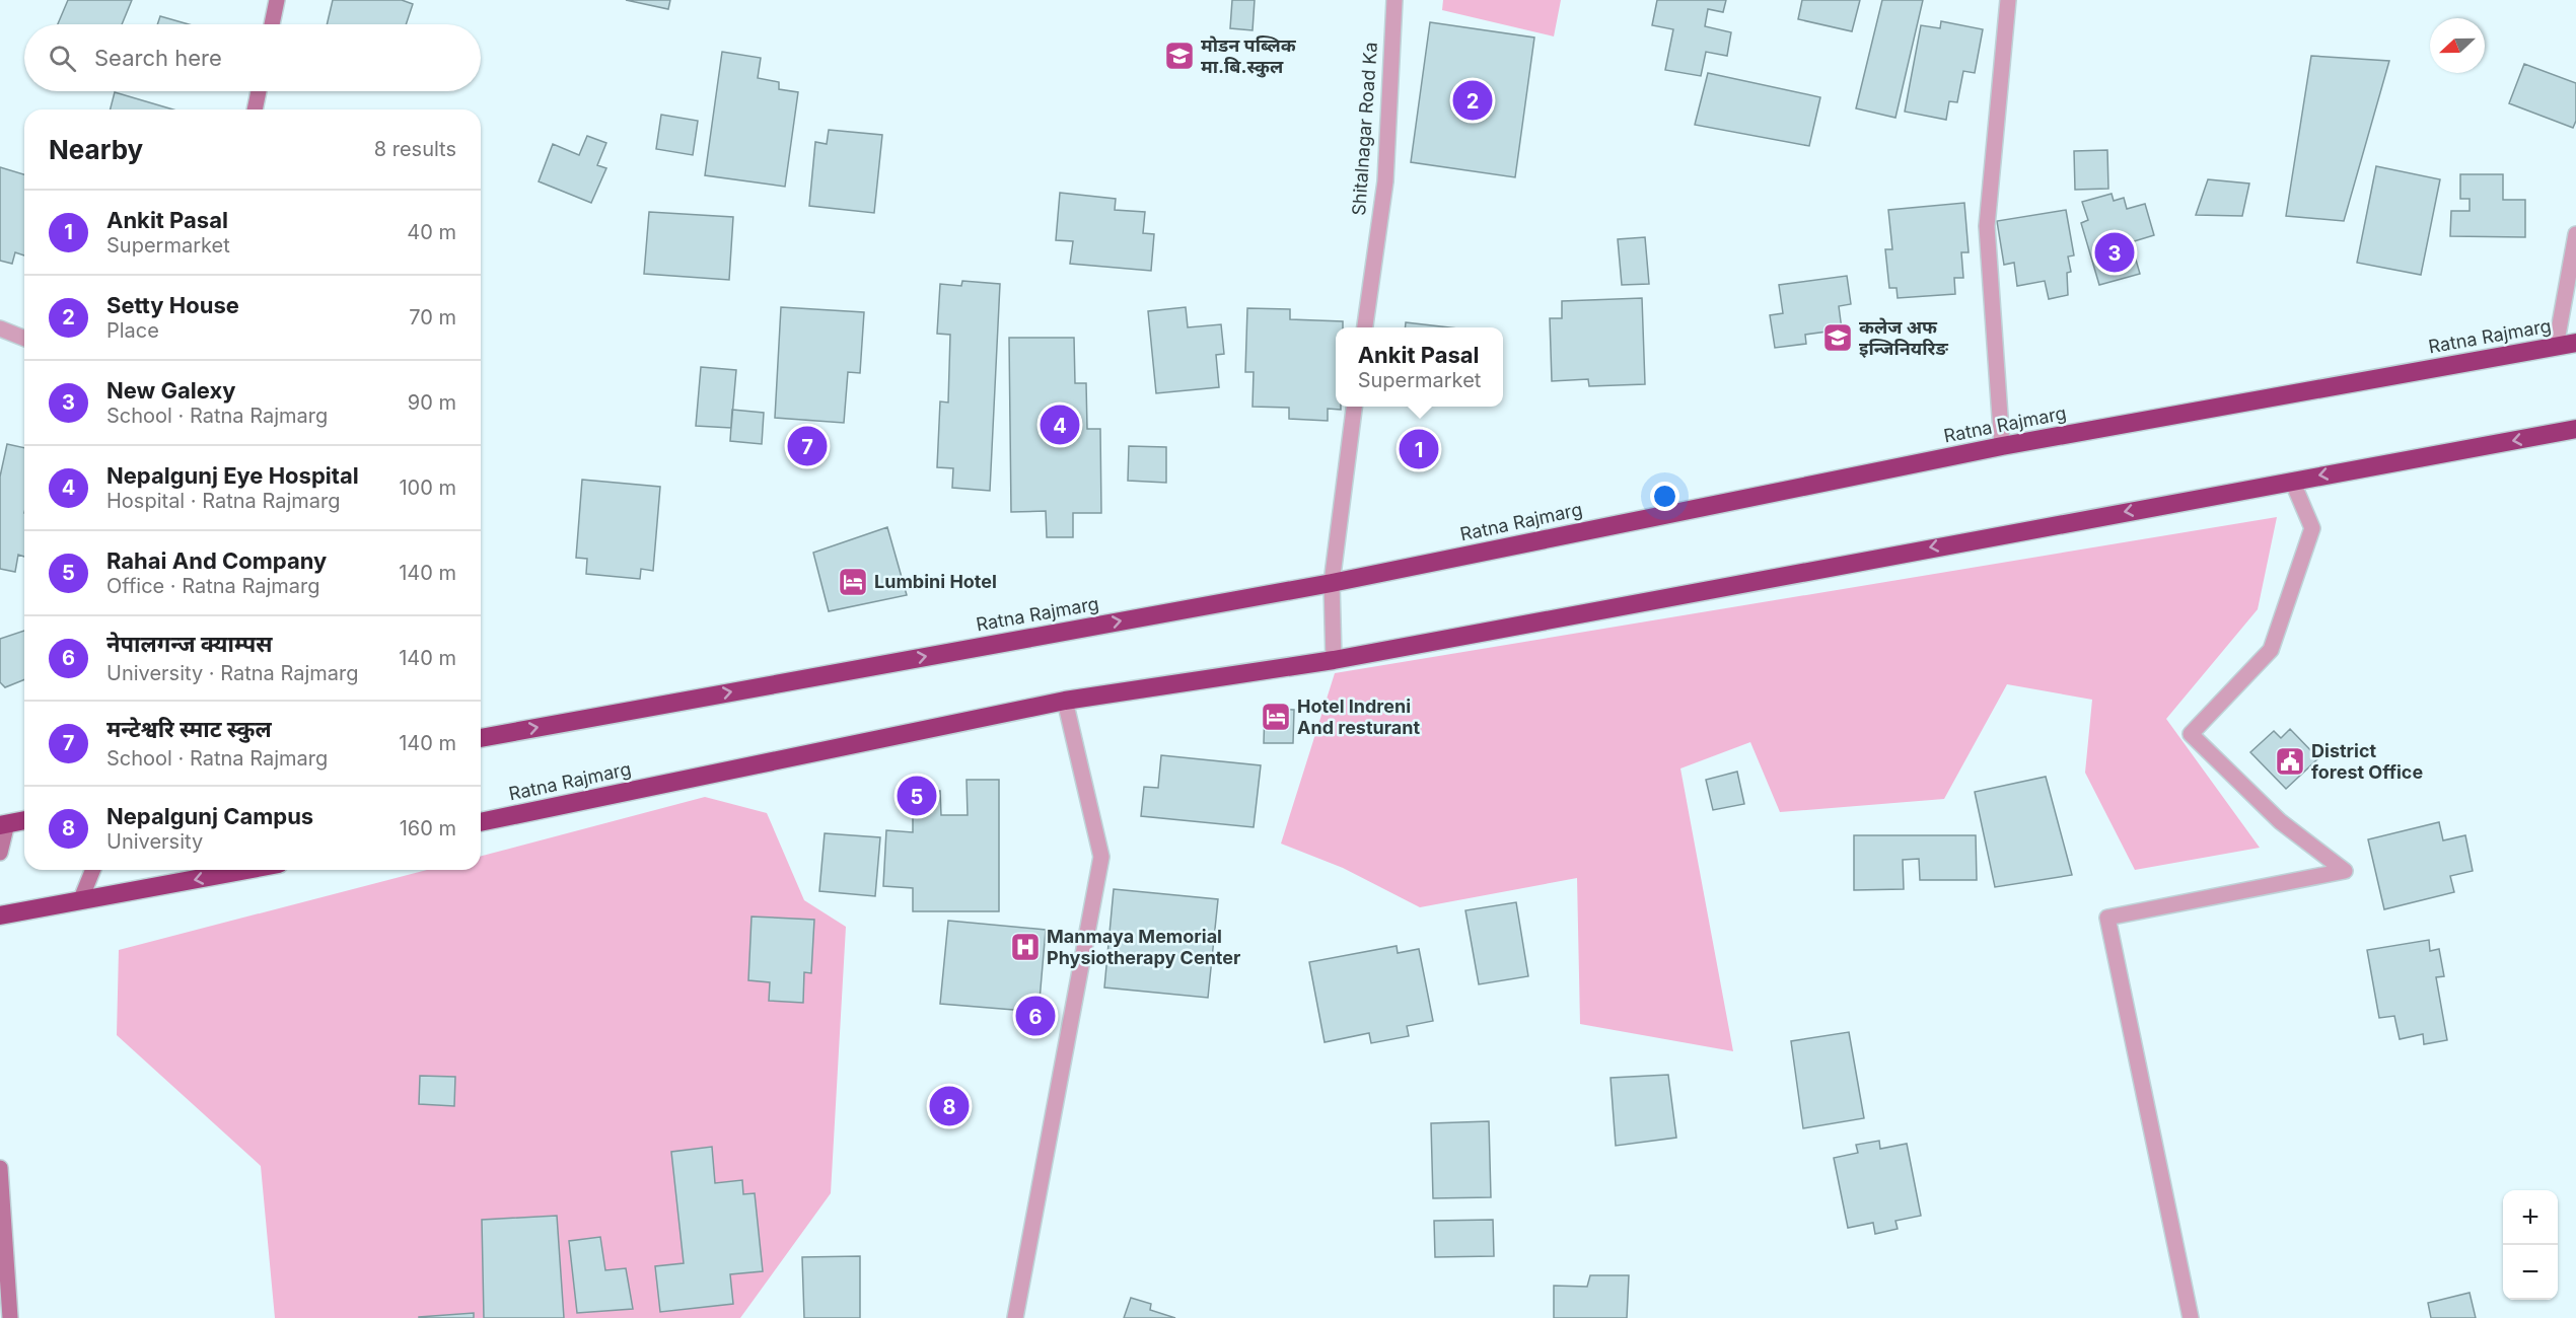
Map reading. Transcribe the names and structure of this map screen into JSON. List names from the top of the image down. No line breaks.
{"streets":{"highway":["Ratna Rajmarg"],"street":["Shitalnagar Road Ka"]},"places":{"school or university":["माेडन पब्लिक मा.बि.स्कुल","कलेज अफ इन्जिनियरिङ"],"hotel":["Lumbini Hotel","Hotel Indreni And resturant"],"public building":["District forest Office"],"hospital":["Manmaya Memorial Physiotherapy Center"]},"north":"left","page":{"search":"Search here","pins":["2","3","4","7","1","5","6","8"],"heading":["Nearby","8 results"],"list":[{"mark":"1","name":"Ankit Pasal","note":"Supermarket","value":"40 m"},{"mark":"2","name":"Setty House","note":"Place","value":"70 m"},{"mark":"3","name":"New Galexy","note":"School · Ratna Rajmarg","value":"90 m"},{"mark":"4","name":"Nepalgunj Eye Hospital","note":"Hospital · Ratna Rajmarg","value":"100 m"},{"mark":"5","name":"Rahai And Company","note":"Office · Ratna Rajmarg","value":"140 m"},{"mark":"6","name":"नेपालगन्ज क्याम्पस","note":"University · Ratna Rajmarg","value":"140 m"},{"mark":"7","name":"मन्टेश्वरि स्माट स्कुल","note":"School · Ratna Rajmarg","value":"140 m"},{"mark":"8","name":"Nepalgunj Campus","note":"University","value":"160 m"}],"popup":["Ankit Pasal","Supermarket"],"map_buttons":["+","−"]}}
